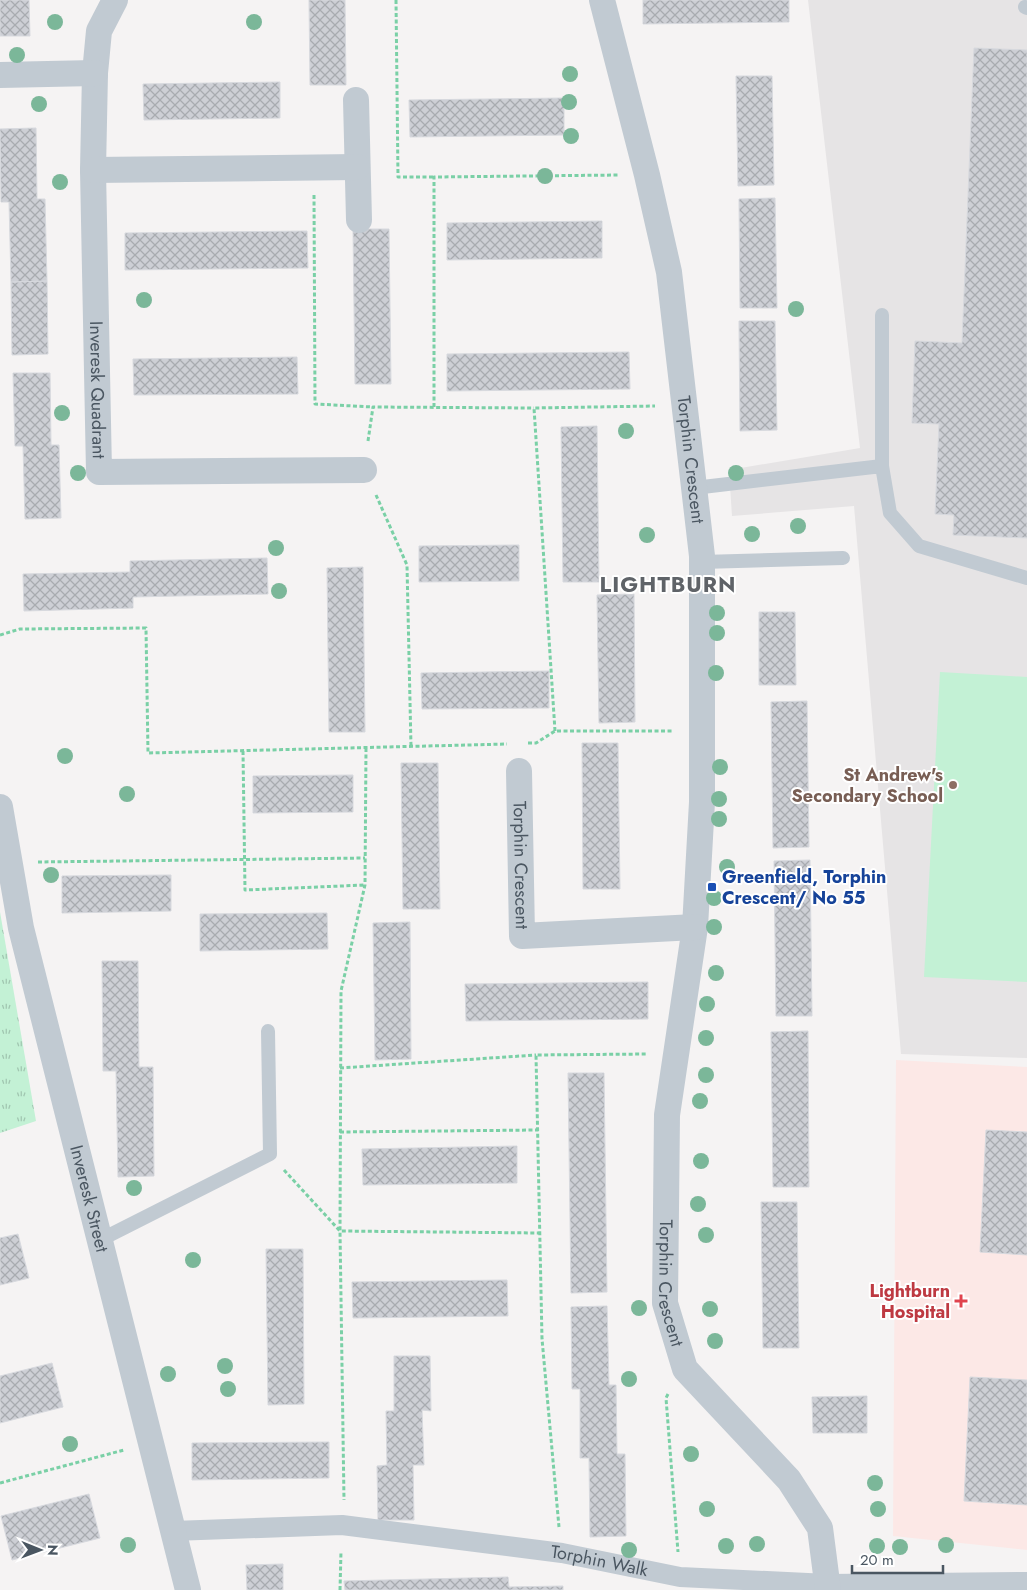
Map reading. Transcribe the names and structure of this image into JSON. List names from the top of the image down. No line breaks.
{"streets":{"street":["Inveresk Quadrant","Torphin Crescent","Inveresk Street","Torphin Walk"]},"crossings":[["Torphin Crescent","Torphin Walk"],["Inveresk Street","Torphin Walk"]],"districts":["LIGHTBURN"],"places":{"other":["St Andrew's Secondary School"],"transit":["Greenfield, Torphin Crescent/ No 55"],"health":["Lightburn Hospital"]},"scale_bar":"20 m","north":"right"}
